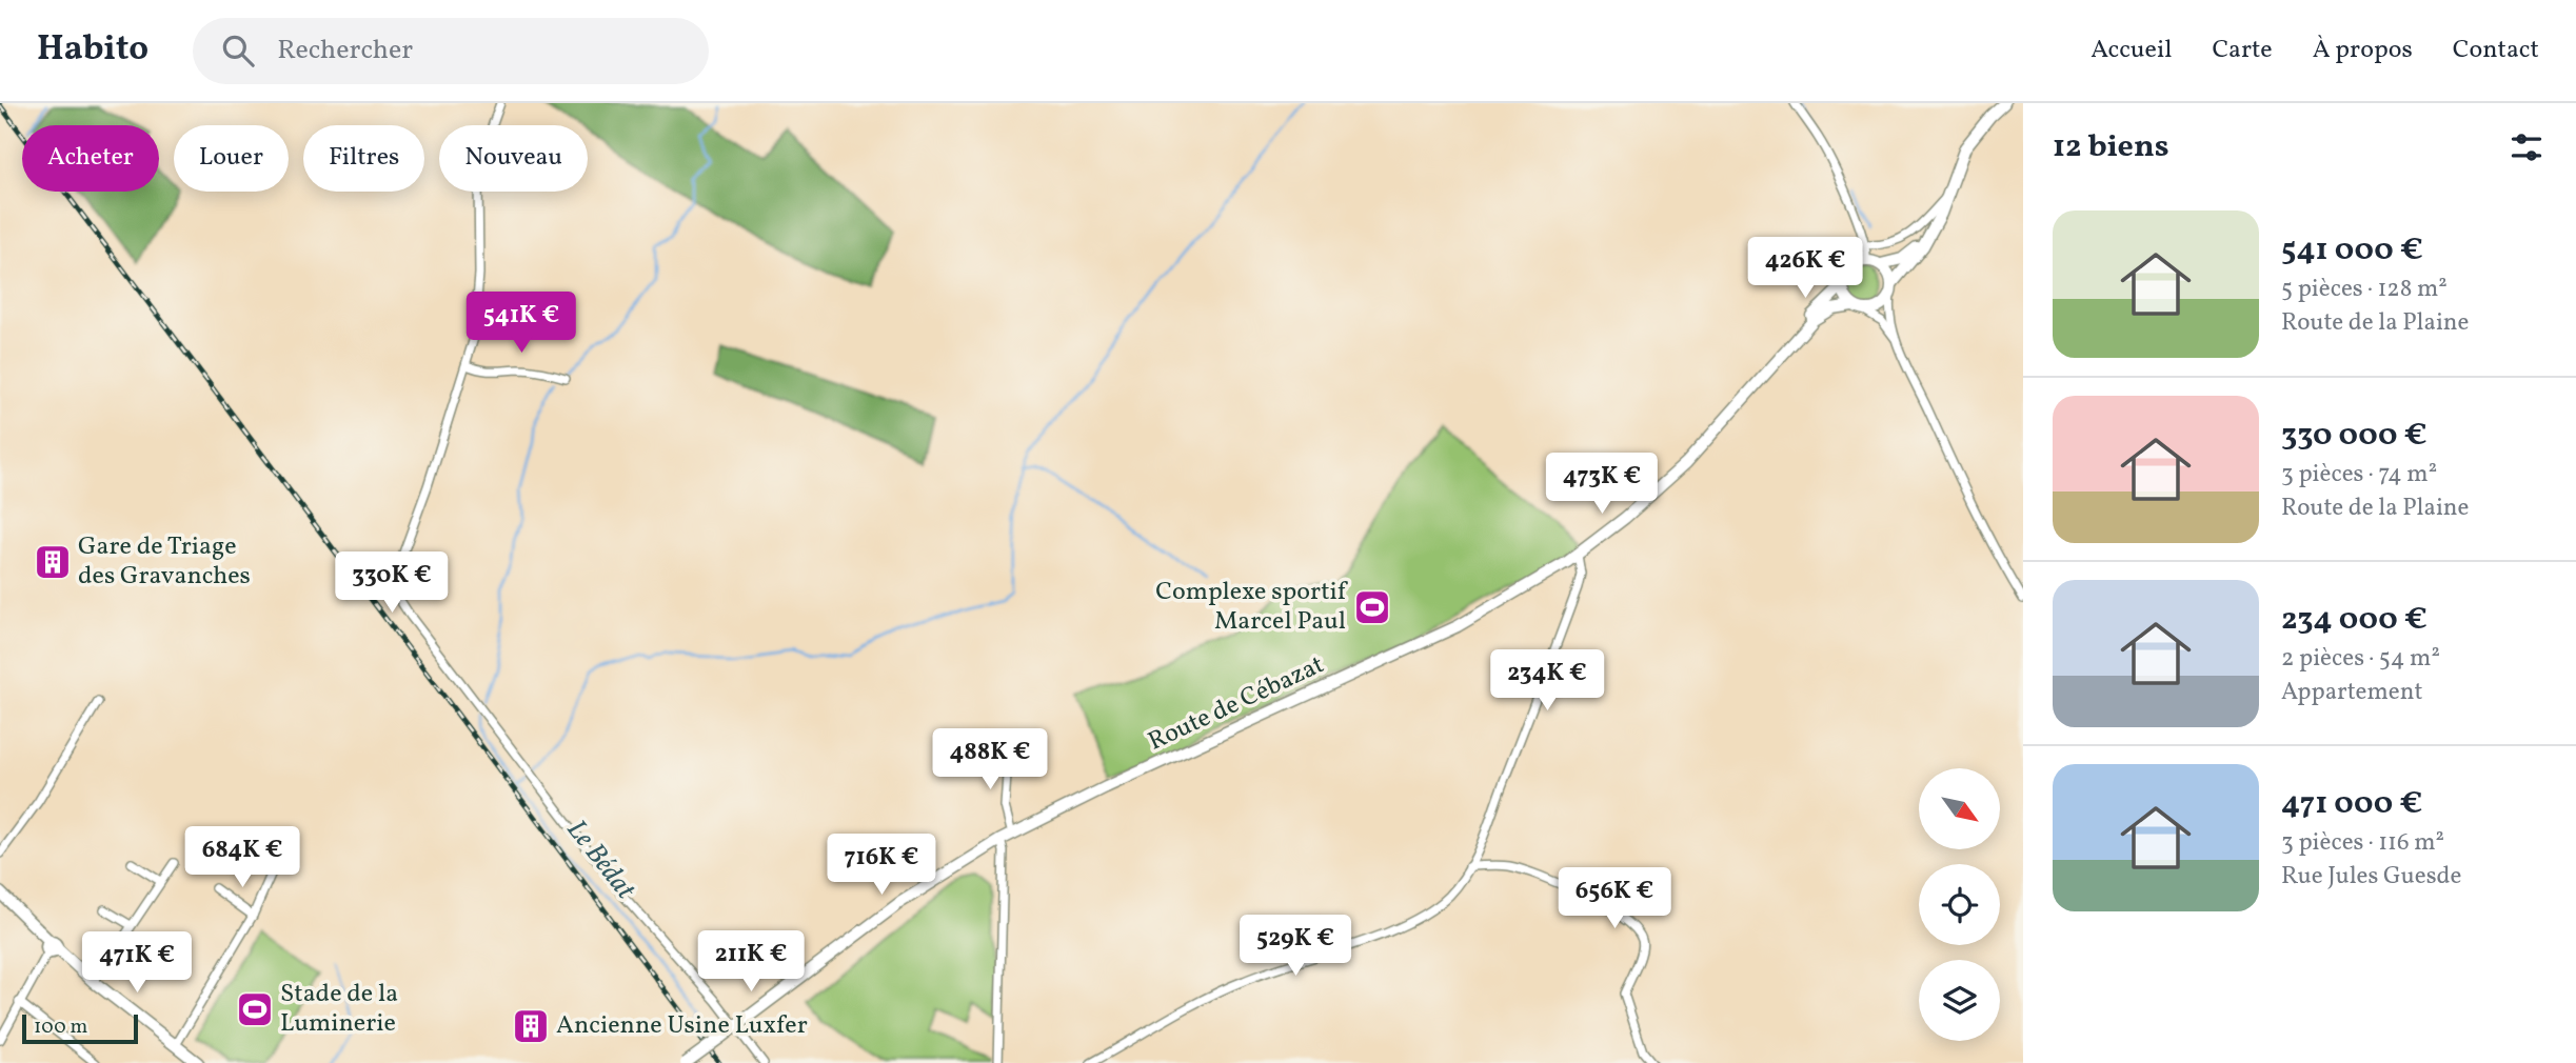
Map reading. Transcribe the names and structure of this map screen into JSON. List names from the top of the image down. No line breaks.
{"streets":{"main road":["Route de Cébazat"]},"water":["Le Bédat"],"places":{"building":["Gare de Triage des Gravanches","Ancienne Usine Luxfer"],"sports":["Complexe sportif Marcel Paul","Stade de la Luminerie"]},"scale_bar":"100 m","north":"bottom right","page":{"header":"Habito","search":"Rechercher","nav":["Accueil","Carte","À propos","Contact"],"heading":"12 biens","chip":["Acheter","Louer","Filtres","Nouveau"],"list":[{"name":"541 000 €","note":"5 pièces · 128 m² · Route de la Plaine"},{"name":"330 000 €","note":"3 pièces · 74 m² · Route de la Plaine"},{"name":"234 000 €","note":"2 pièces · 54 m² · Appartement"},{"name":"471 000 €","note":"3 pièces · 116 m² · Rue Jules Guesde"}],"price":["426K €","541K €","473K €","330K €","234K €","488K €","684K €","716K €","656K €","529K €","211K €","471K €"],"scale":"100 m"}}
